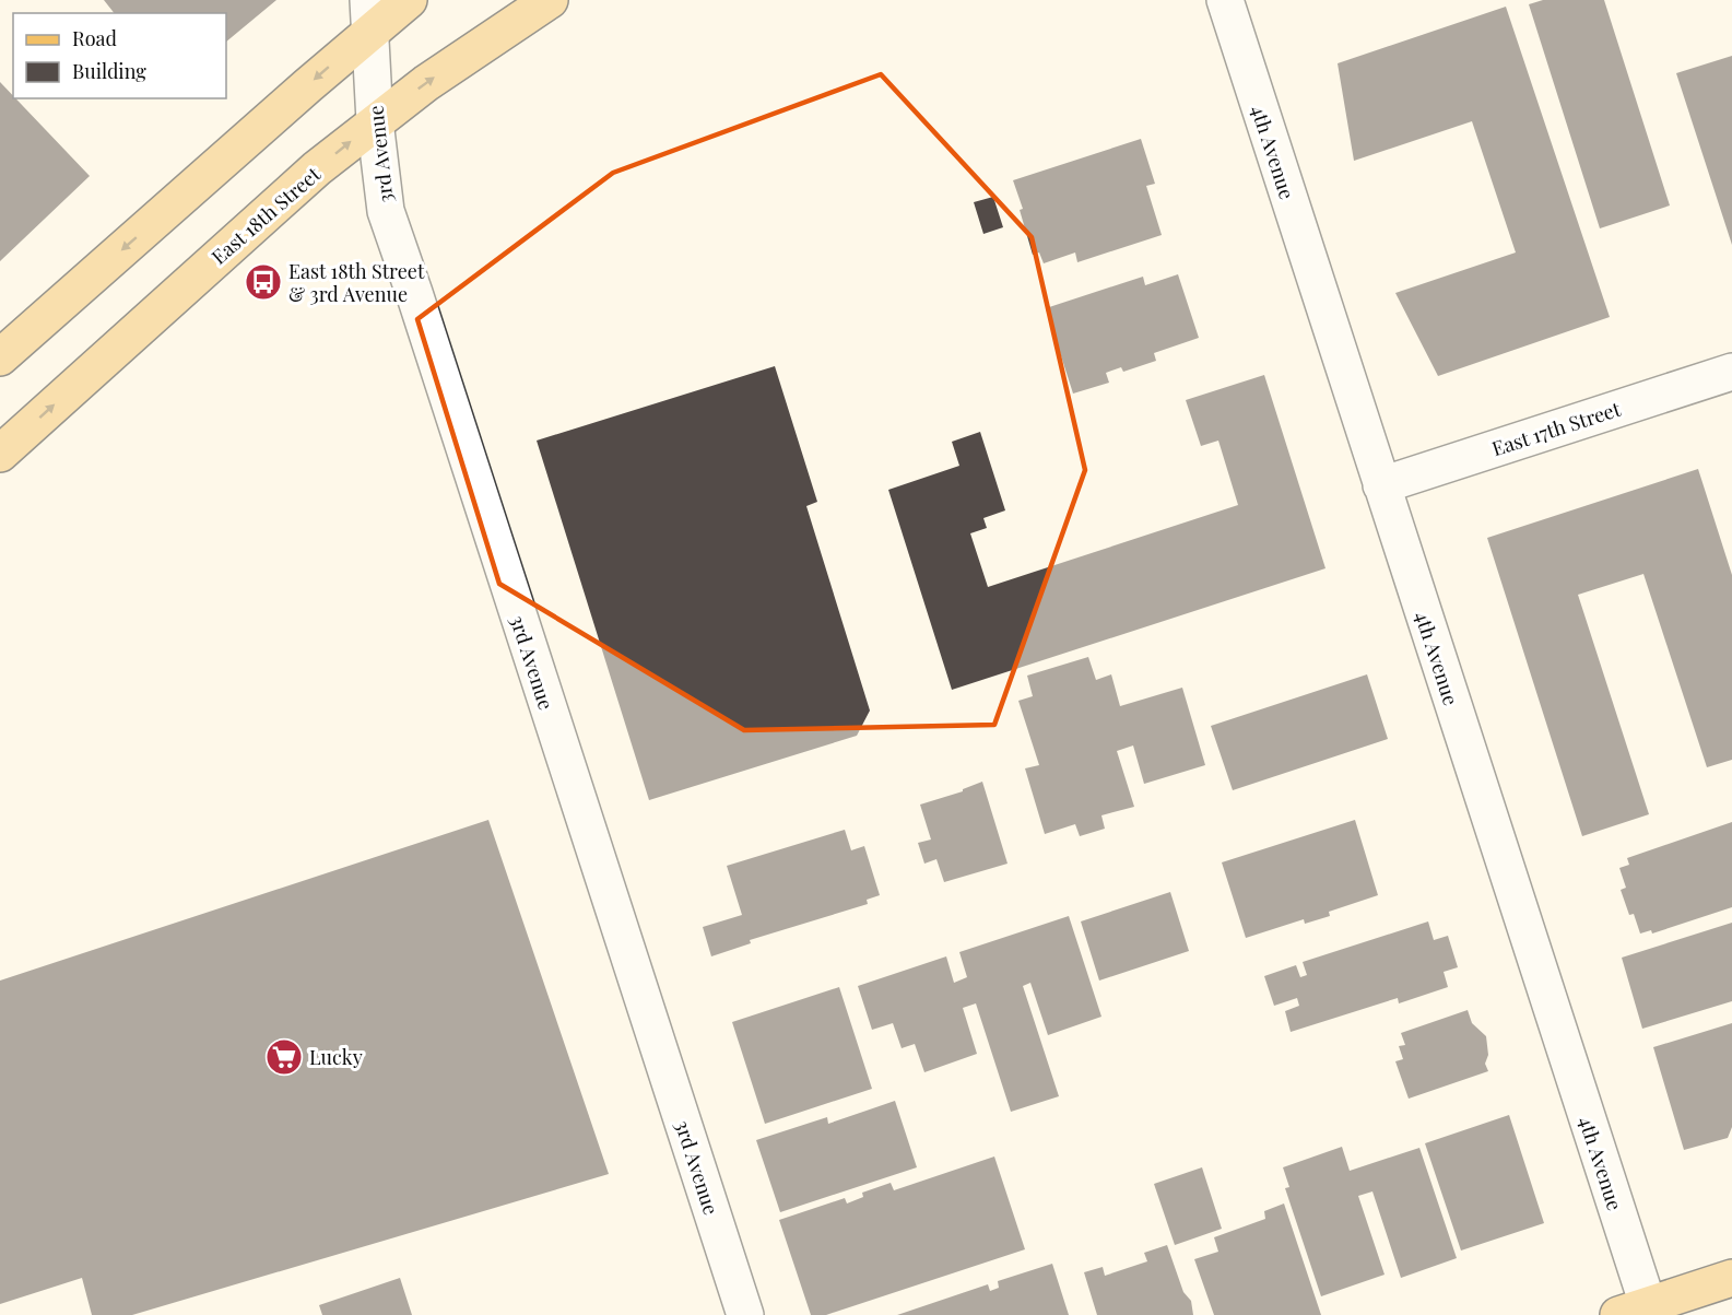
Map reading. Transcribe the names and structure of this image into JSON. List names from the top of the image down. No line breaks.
{"streets":{"main road":["East 18th Street"],"street":["4th Avenue","3rd Avenue","East 17th Street"]},"crossings":[["4th Avenue","East 17th Street"],["3rd Avenue","East 18th Street"]],"places":{"bus stop":["East 18th Street & 3rd Avenue"],"supermarket":["Lucky"]},"legend":["Road","Building"]}
